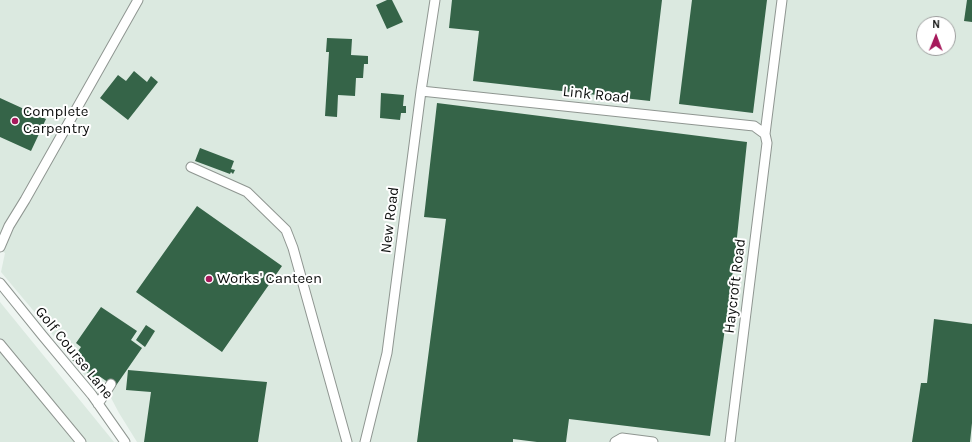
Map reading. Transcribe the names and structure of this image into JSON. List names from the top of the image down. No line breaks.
{"streets":{"lane":["Link Road","New Road","Haycroft Road","Golf Course Lane"]},"crossings":[["Link Road","New Road"],["Link Road","Haycroft Road"]],"places":["Complete Carpentry","Works' Canteen"],"north":"top"}
